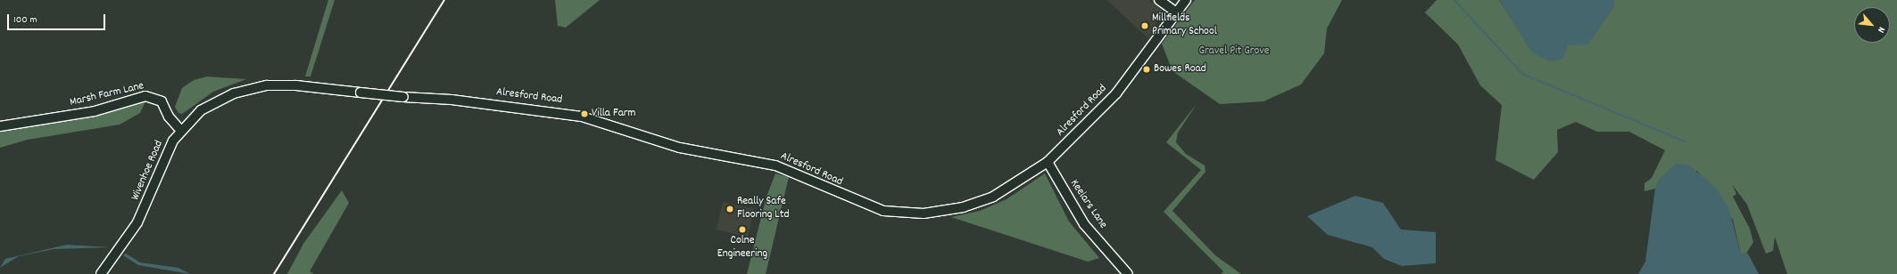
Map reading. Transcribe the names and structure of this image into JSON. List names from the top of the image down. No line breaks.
{"streets":{"street":["Marsh Farm Lane","Alresford Road","Wivenhoe Road","Keelars Lane"]},"crossings":[["Marsh Farm Lane","Wivenhoe Road"],["Alresford Road","Wivenhoe Road"],["Alresford Road","Keelars Lane"]],"parks":["Gravel Pit Grove"],"places":["Millfields Primary School","Bowes Road","Villa Farm","Really Safe Flooring Ltd","Colne Engineering"],"scale_bar":"100 m","north":"bottom right"}
